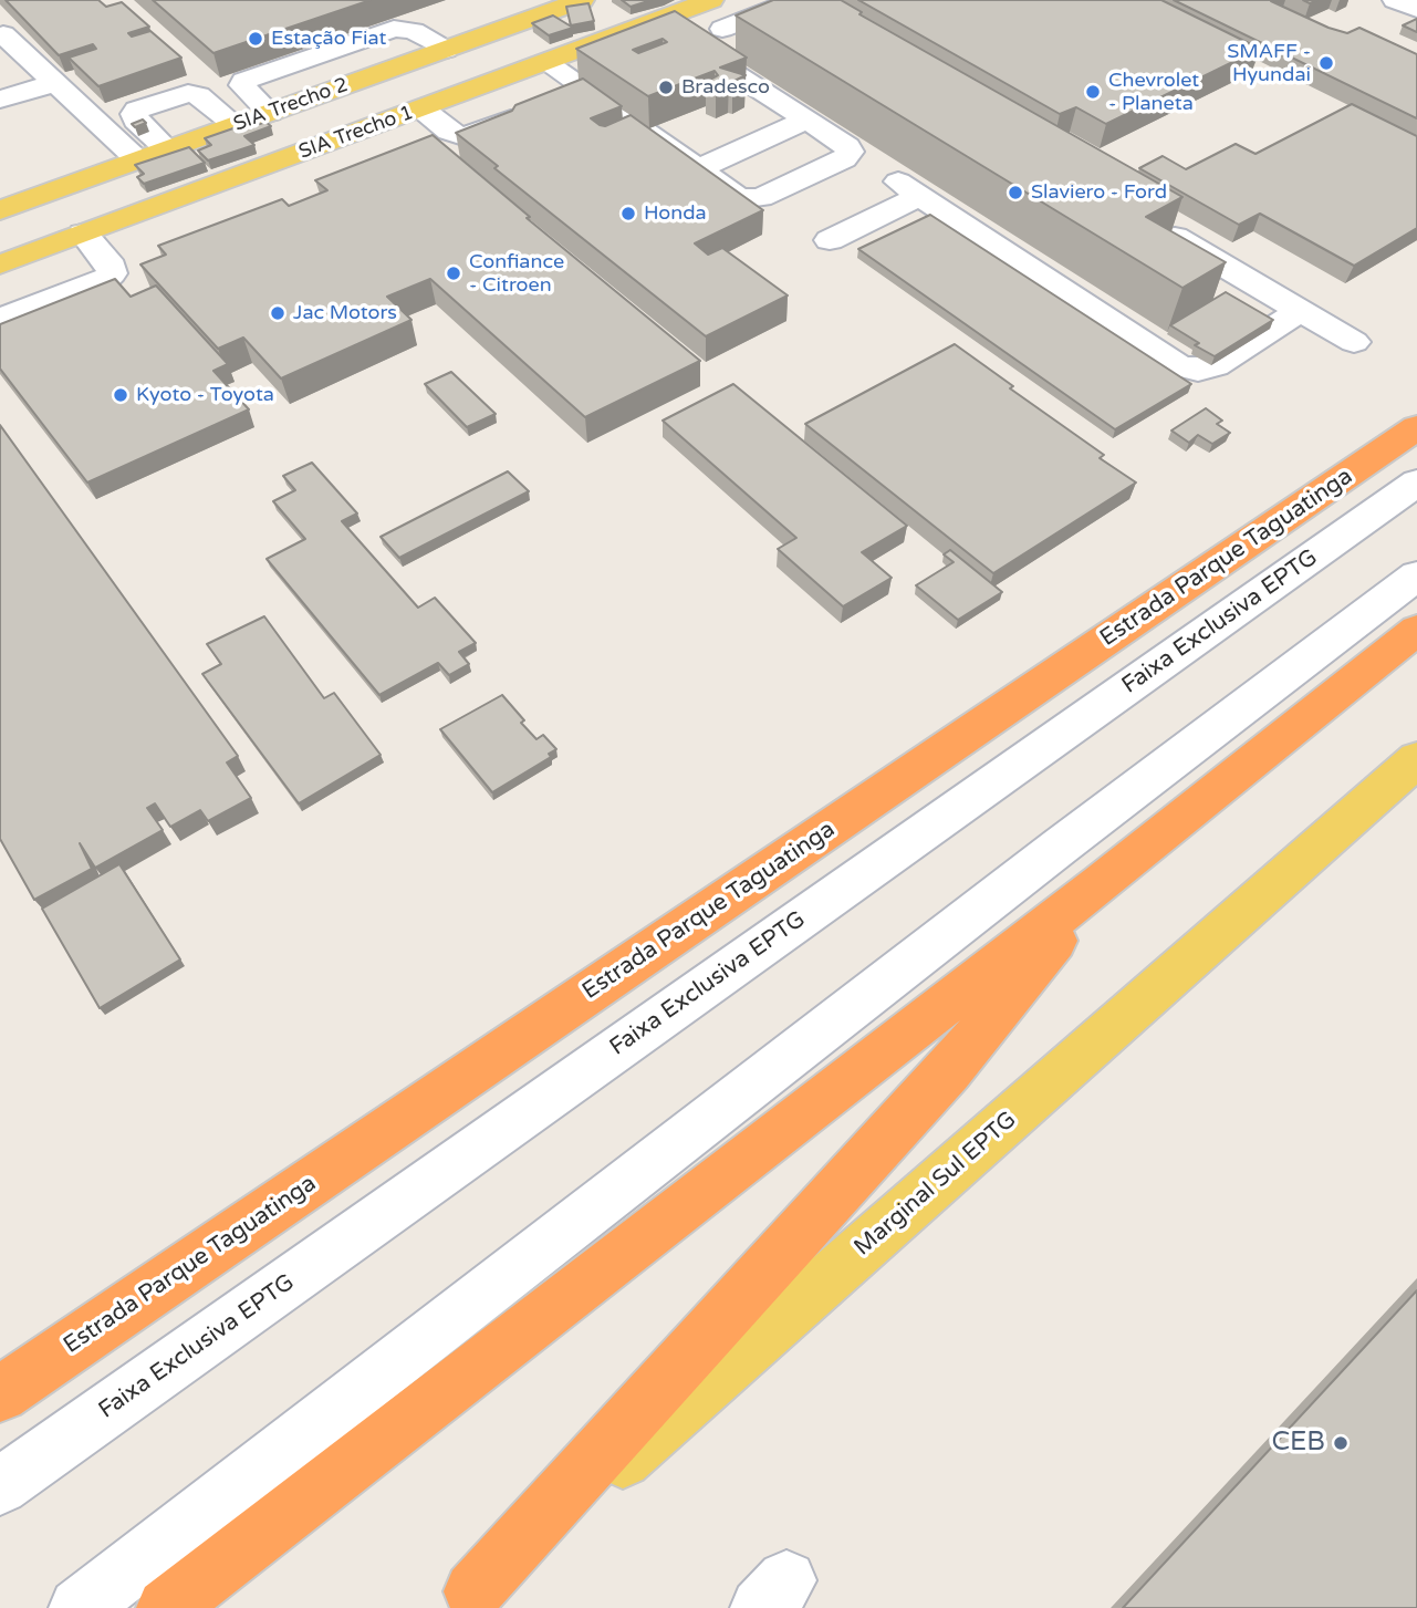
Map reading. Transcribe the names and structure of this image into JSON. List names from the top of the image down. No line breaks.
{"streets":{"highway":["Estrada Parque Taguatinga"],"main road":["SIA Trecho 2","SIA Trecho 1","Marginal Sul EPTG"],"lane":["Faixa Exclusiva EPTG"]},"places":["Estação Fiat","SMAFF - Hyundai","Bradesco","Chevrolet - Planeta","Slaviero - Ford","Honda","Confiance - Citroen","Jac Motors","Kyoto - Toyota","CEB"]}
